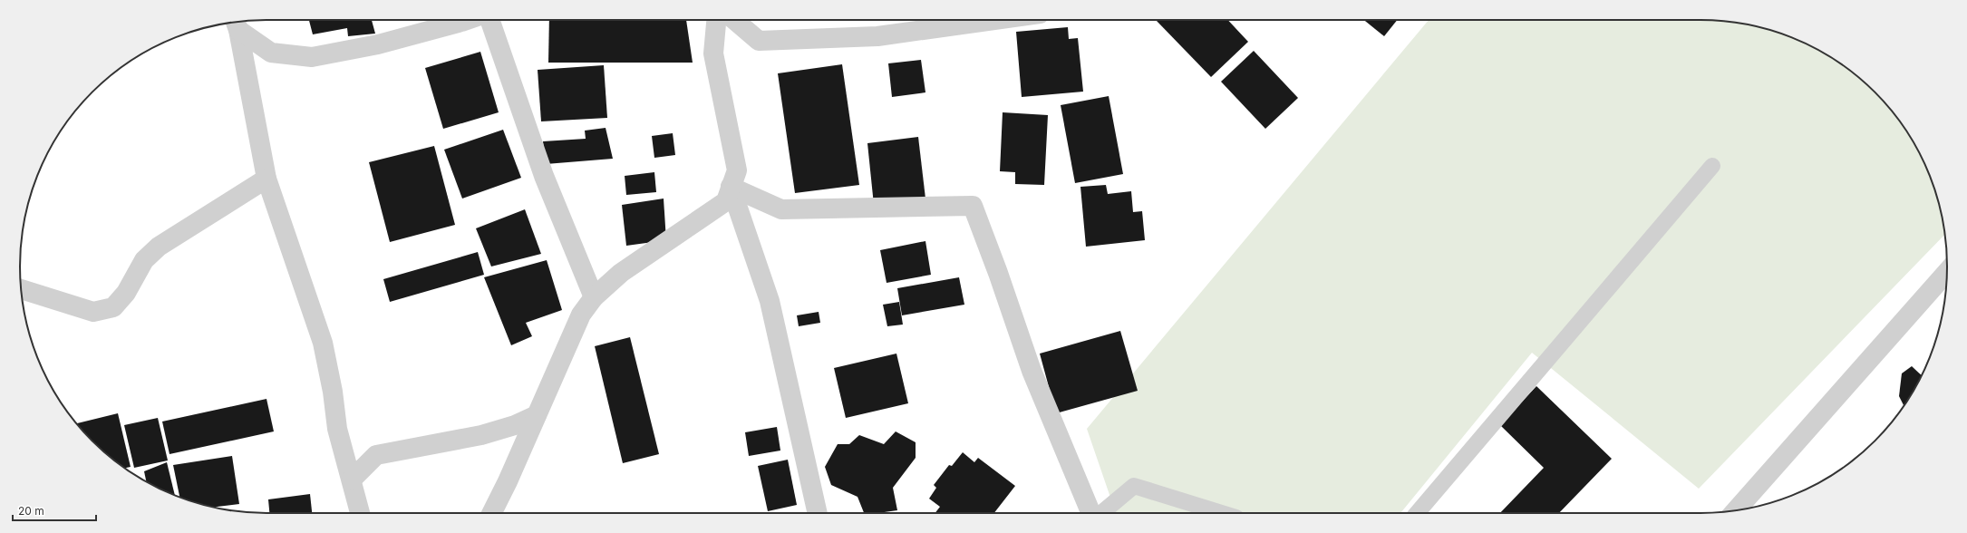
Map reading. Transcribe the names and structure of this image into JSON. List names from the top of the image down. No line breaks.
{"scale_bar":"20 m"}
